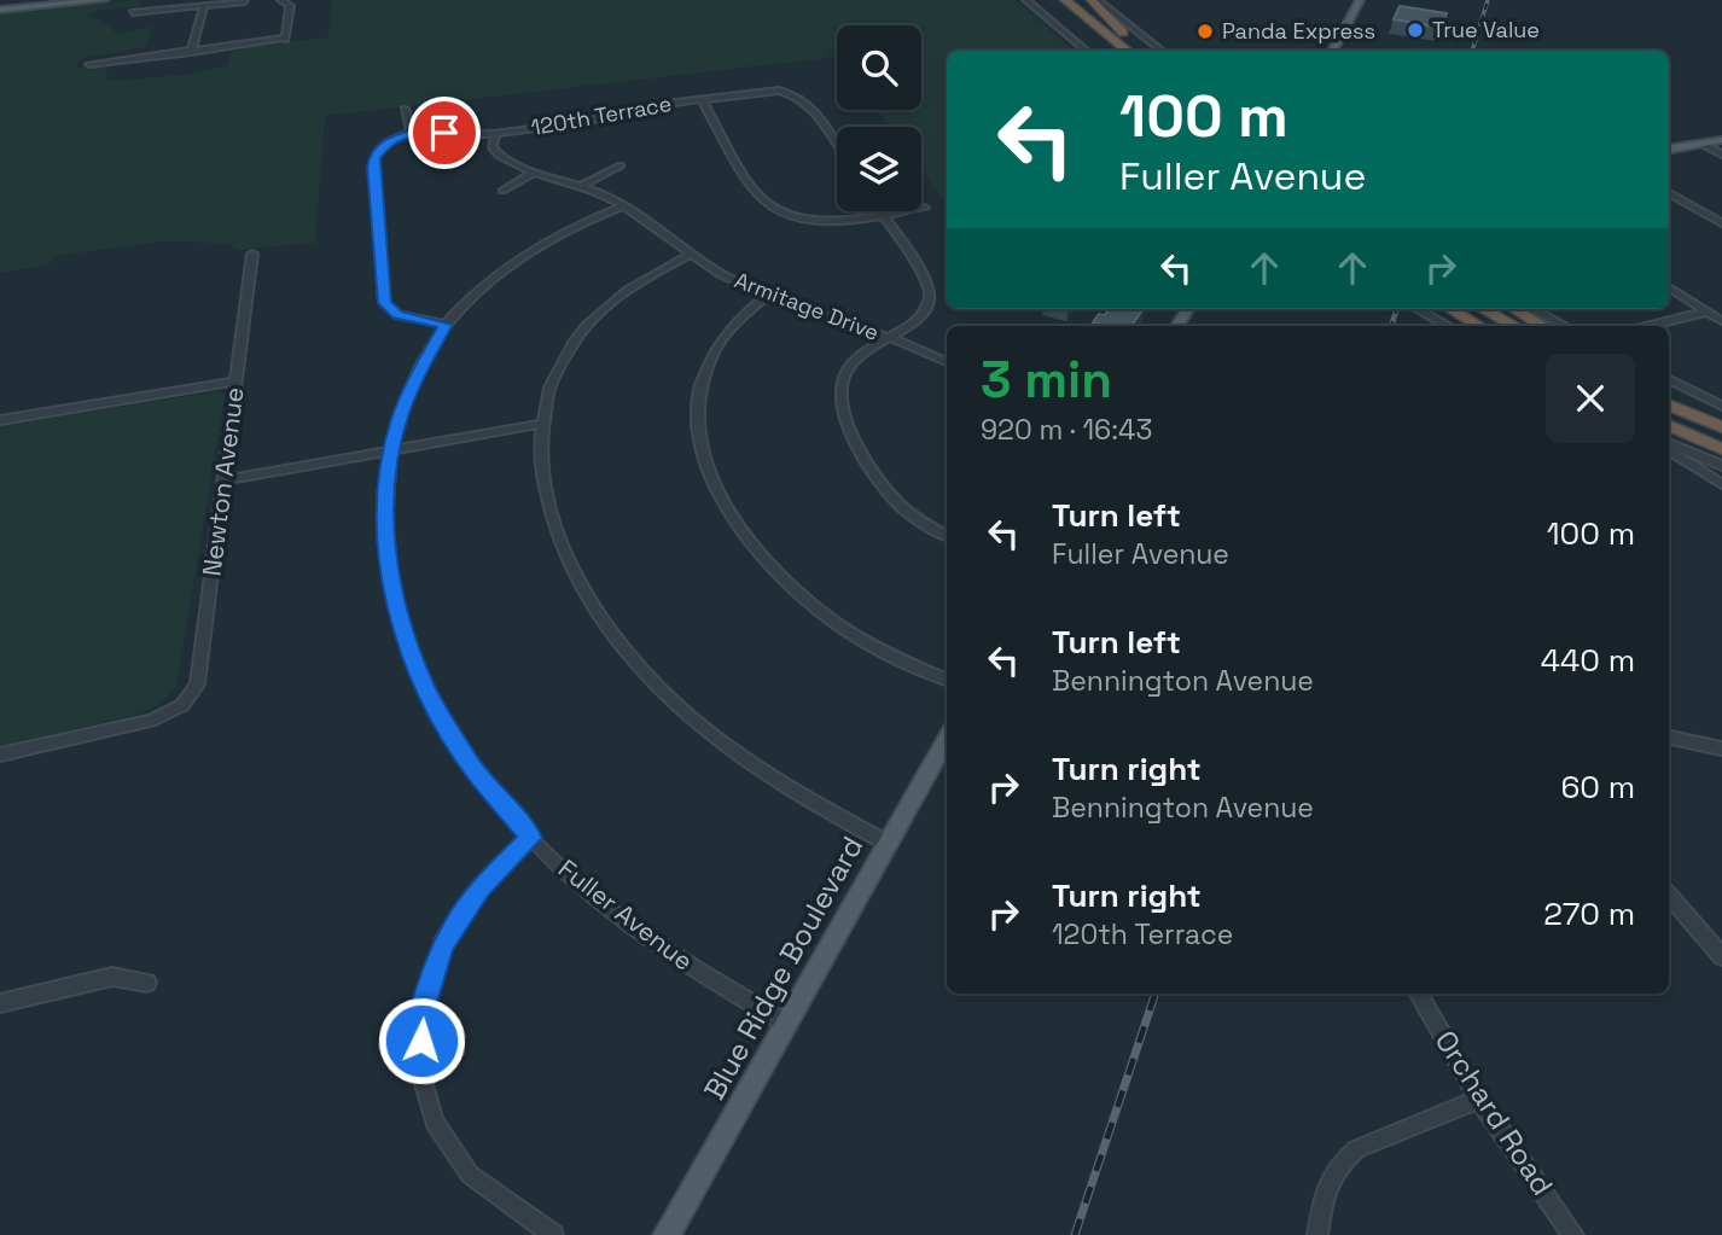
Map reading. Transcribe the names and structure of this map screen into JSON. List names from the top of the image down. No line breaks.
{"streets":{"main road":["Blue Ridge Boulevard"],"street":["120th Terrace","Armitage Drive","Newton Avenue","Fuller Avenue","Orchard Road"]},"crossings":[["120th Terrace","Armitage Drive"],["120th Terrace","Fuller Avenue"],["Armitage Drive","Fuller Avenue"],["Fuller Avenue","Blue Ridge Boulevard"]],"places":["True Value","Panda Express"],"page":{"turn":["100 m","Fuller Avenue"],"heading":["3 min","920 m · 16:43"],"list":[{"name":"Turn left","note":"Fuller Avenue","value":"100 m"},{"name":"Turn left","note":"Bennington Avenue","value":"440 m"},{"name":"Turn right","note":"Bennington Avenue","value":"60 m"},{"name":"Turn right","note":"120th Terrace","value":"270 m"}]}}
